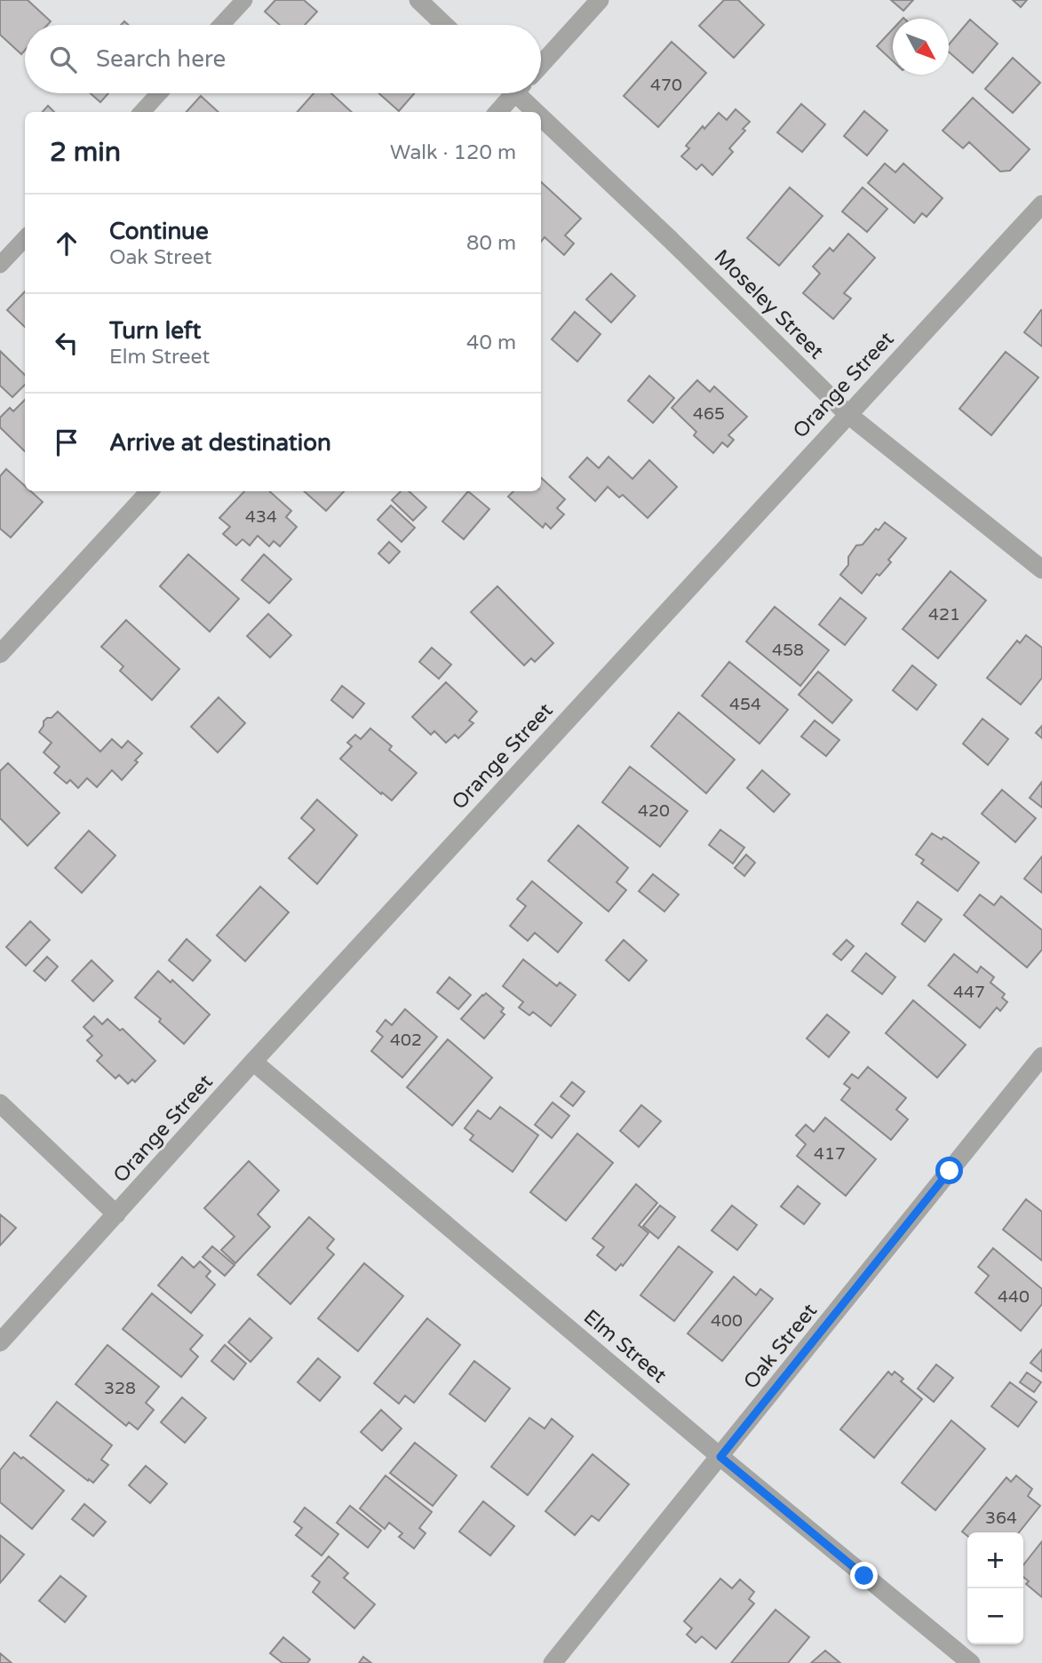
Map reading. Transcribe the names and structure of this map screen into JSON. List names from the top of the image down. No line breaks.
{"streets":{"street":["Moseley Street","Orange Street","Elm Street","Oak Street"]},"crossings":[["Moseley Street","Orange Street"],["Orange Street","Elm Street"],["Elm Street","Oak Street"]],"house_numbers":["470","465","434","421","458","454","420","447","402","417","440","400","328","364"],"north":"bottom right","page":{"search":"Search here","heading":["2 min","Walk · 120 m"],"list":[["Continue","Oak Street","80 m"],["Turn left","Elm Street","40 m"],"Arrive at destination"],"map_buttons":["+","−"]}}
